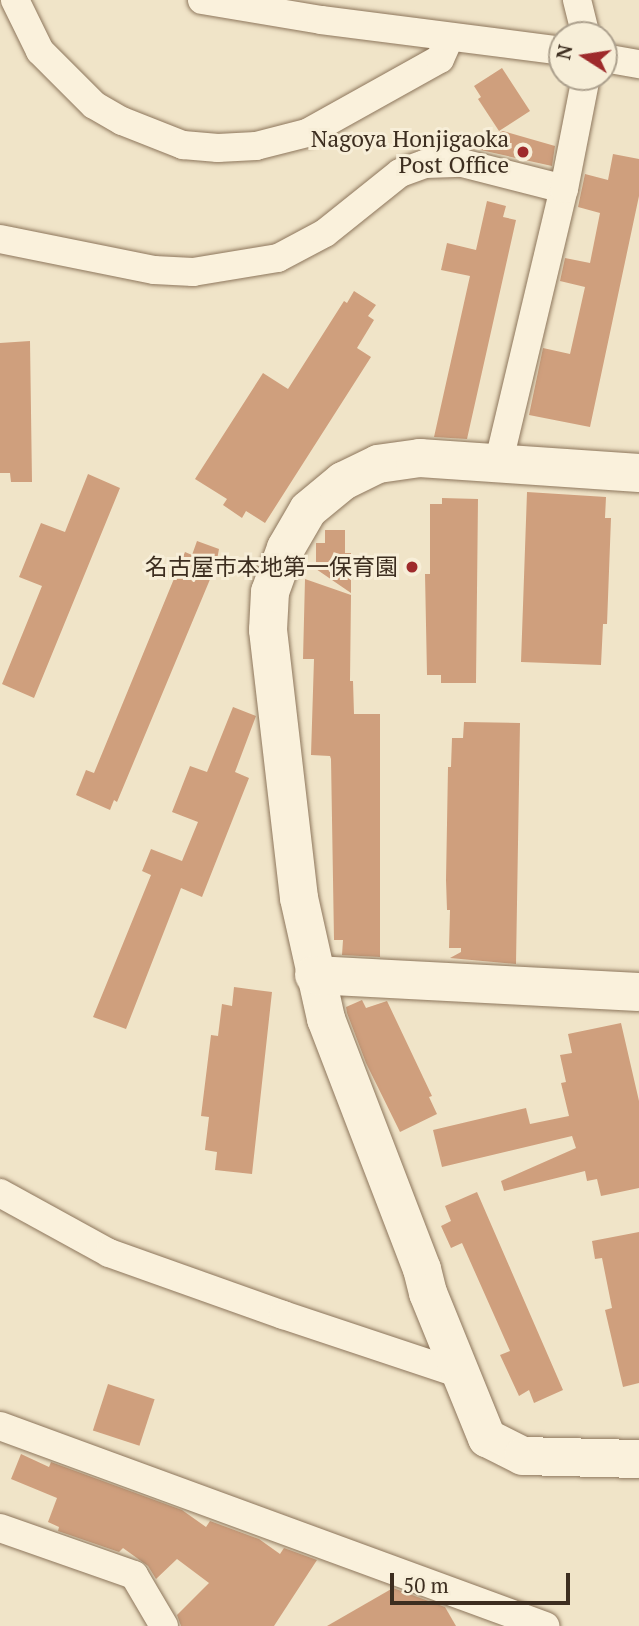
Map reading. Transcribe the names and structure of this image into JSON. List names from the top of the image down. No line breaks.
{"places":["Nagoya Honjigaoka Post Office","名古屋市本地第一保育園"],"scale_bar":"50 m","north":"left"}
